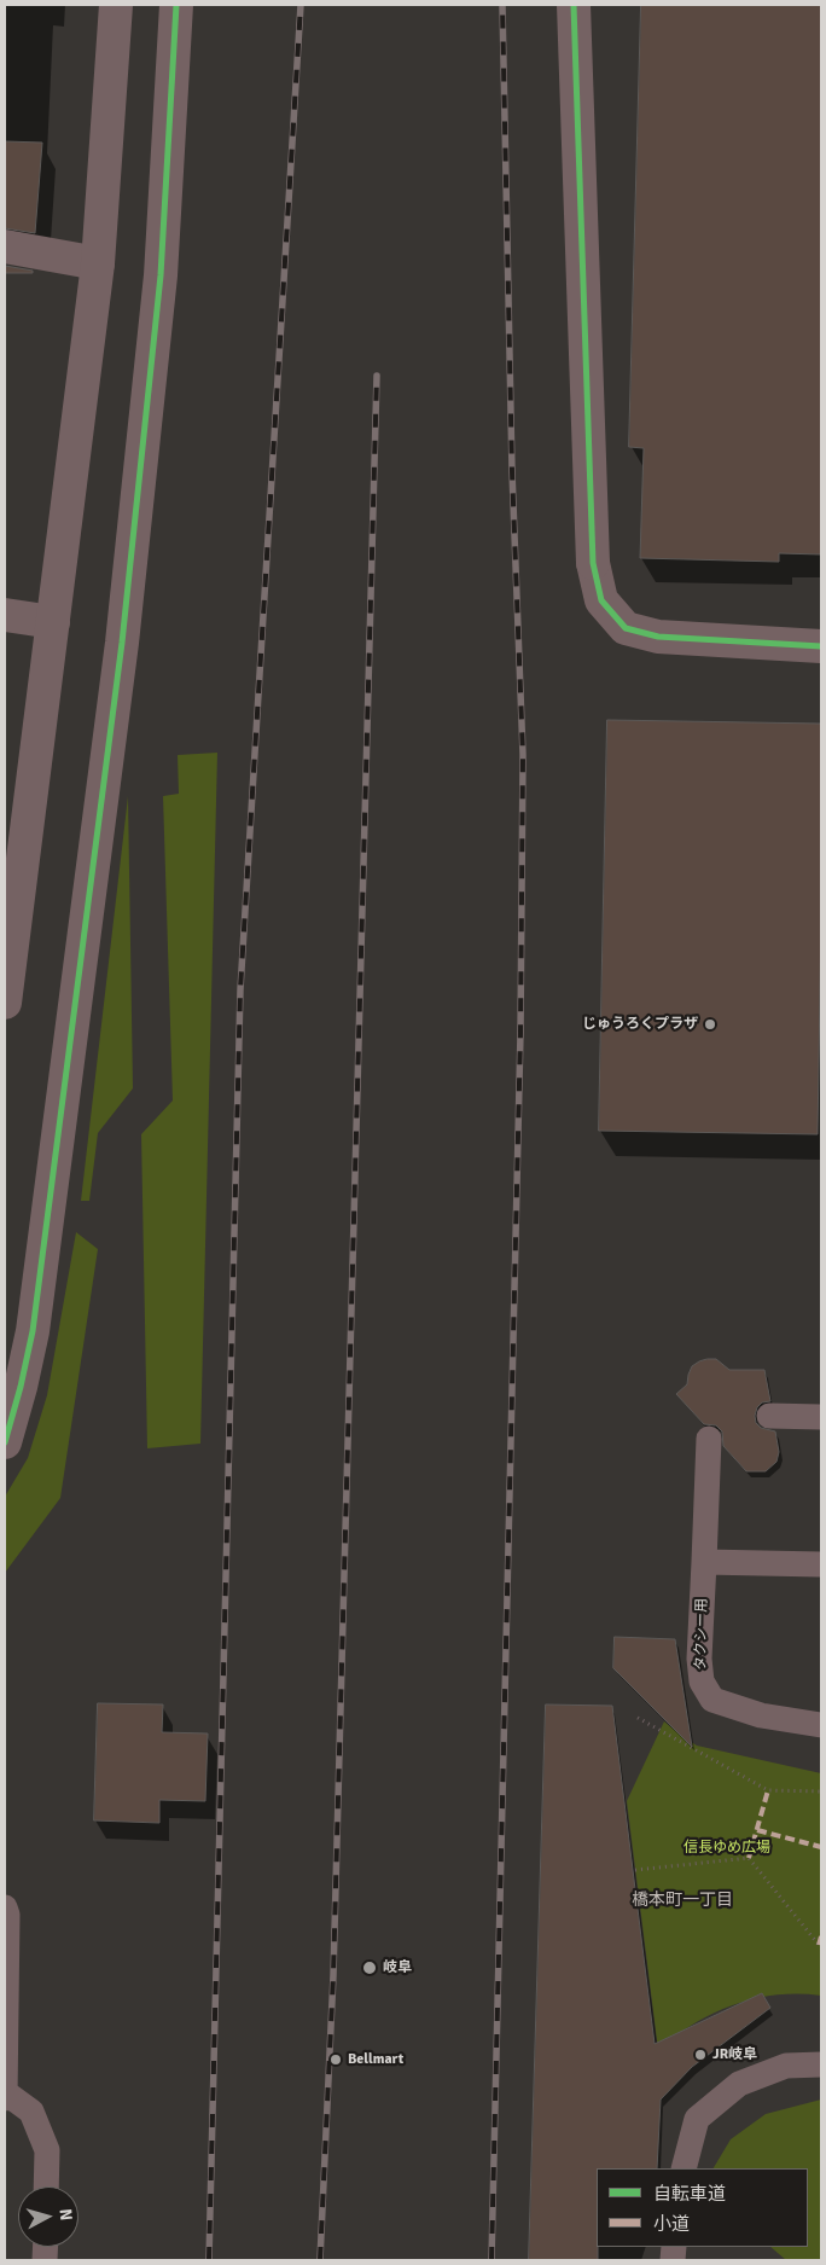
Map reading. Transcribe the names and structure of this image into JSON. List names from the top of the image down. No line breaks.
{"streets":{"lane":["タクシー用"]},"districts":["橋本町一丁目"],"parks":["信長ゆめ広場"],"places":["じゅうろくプラザ","岐阜","JR岐阜","Bellmart"],"legend":["自転車道","小道"],"north":"right"}
